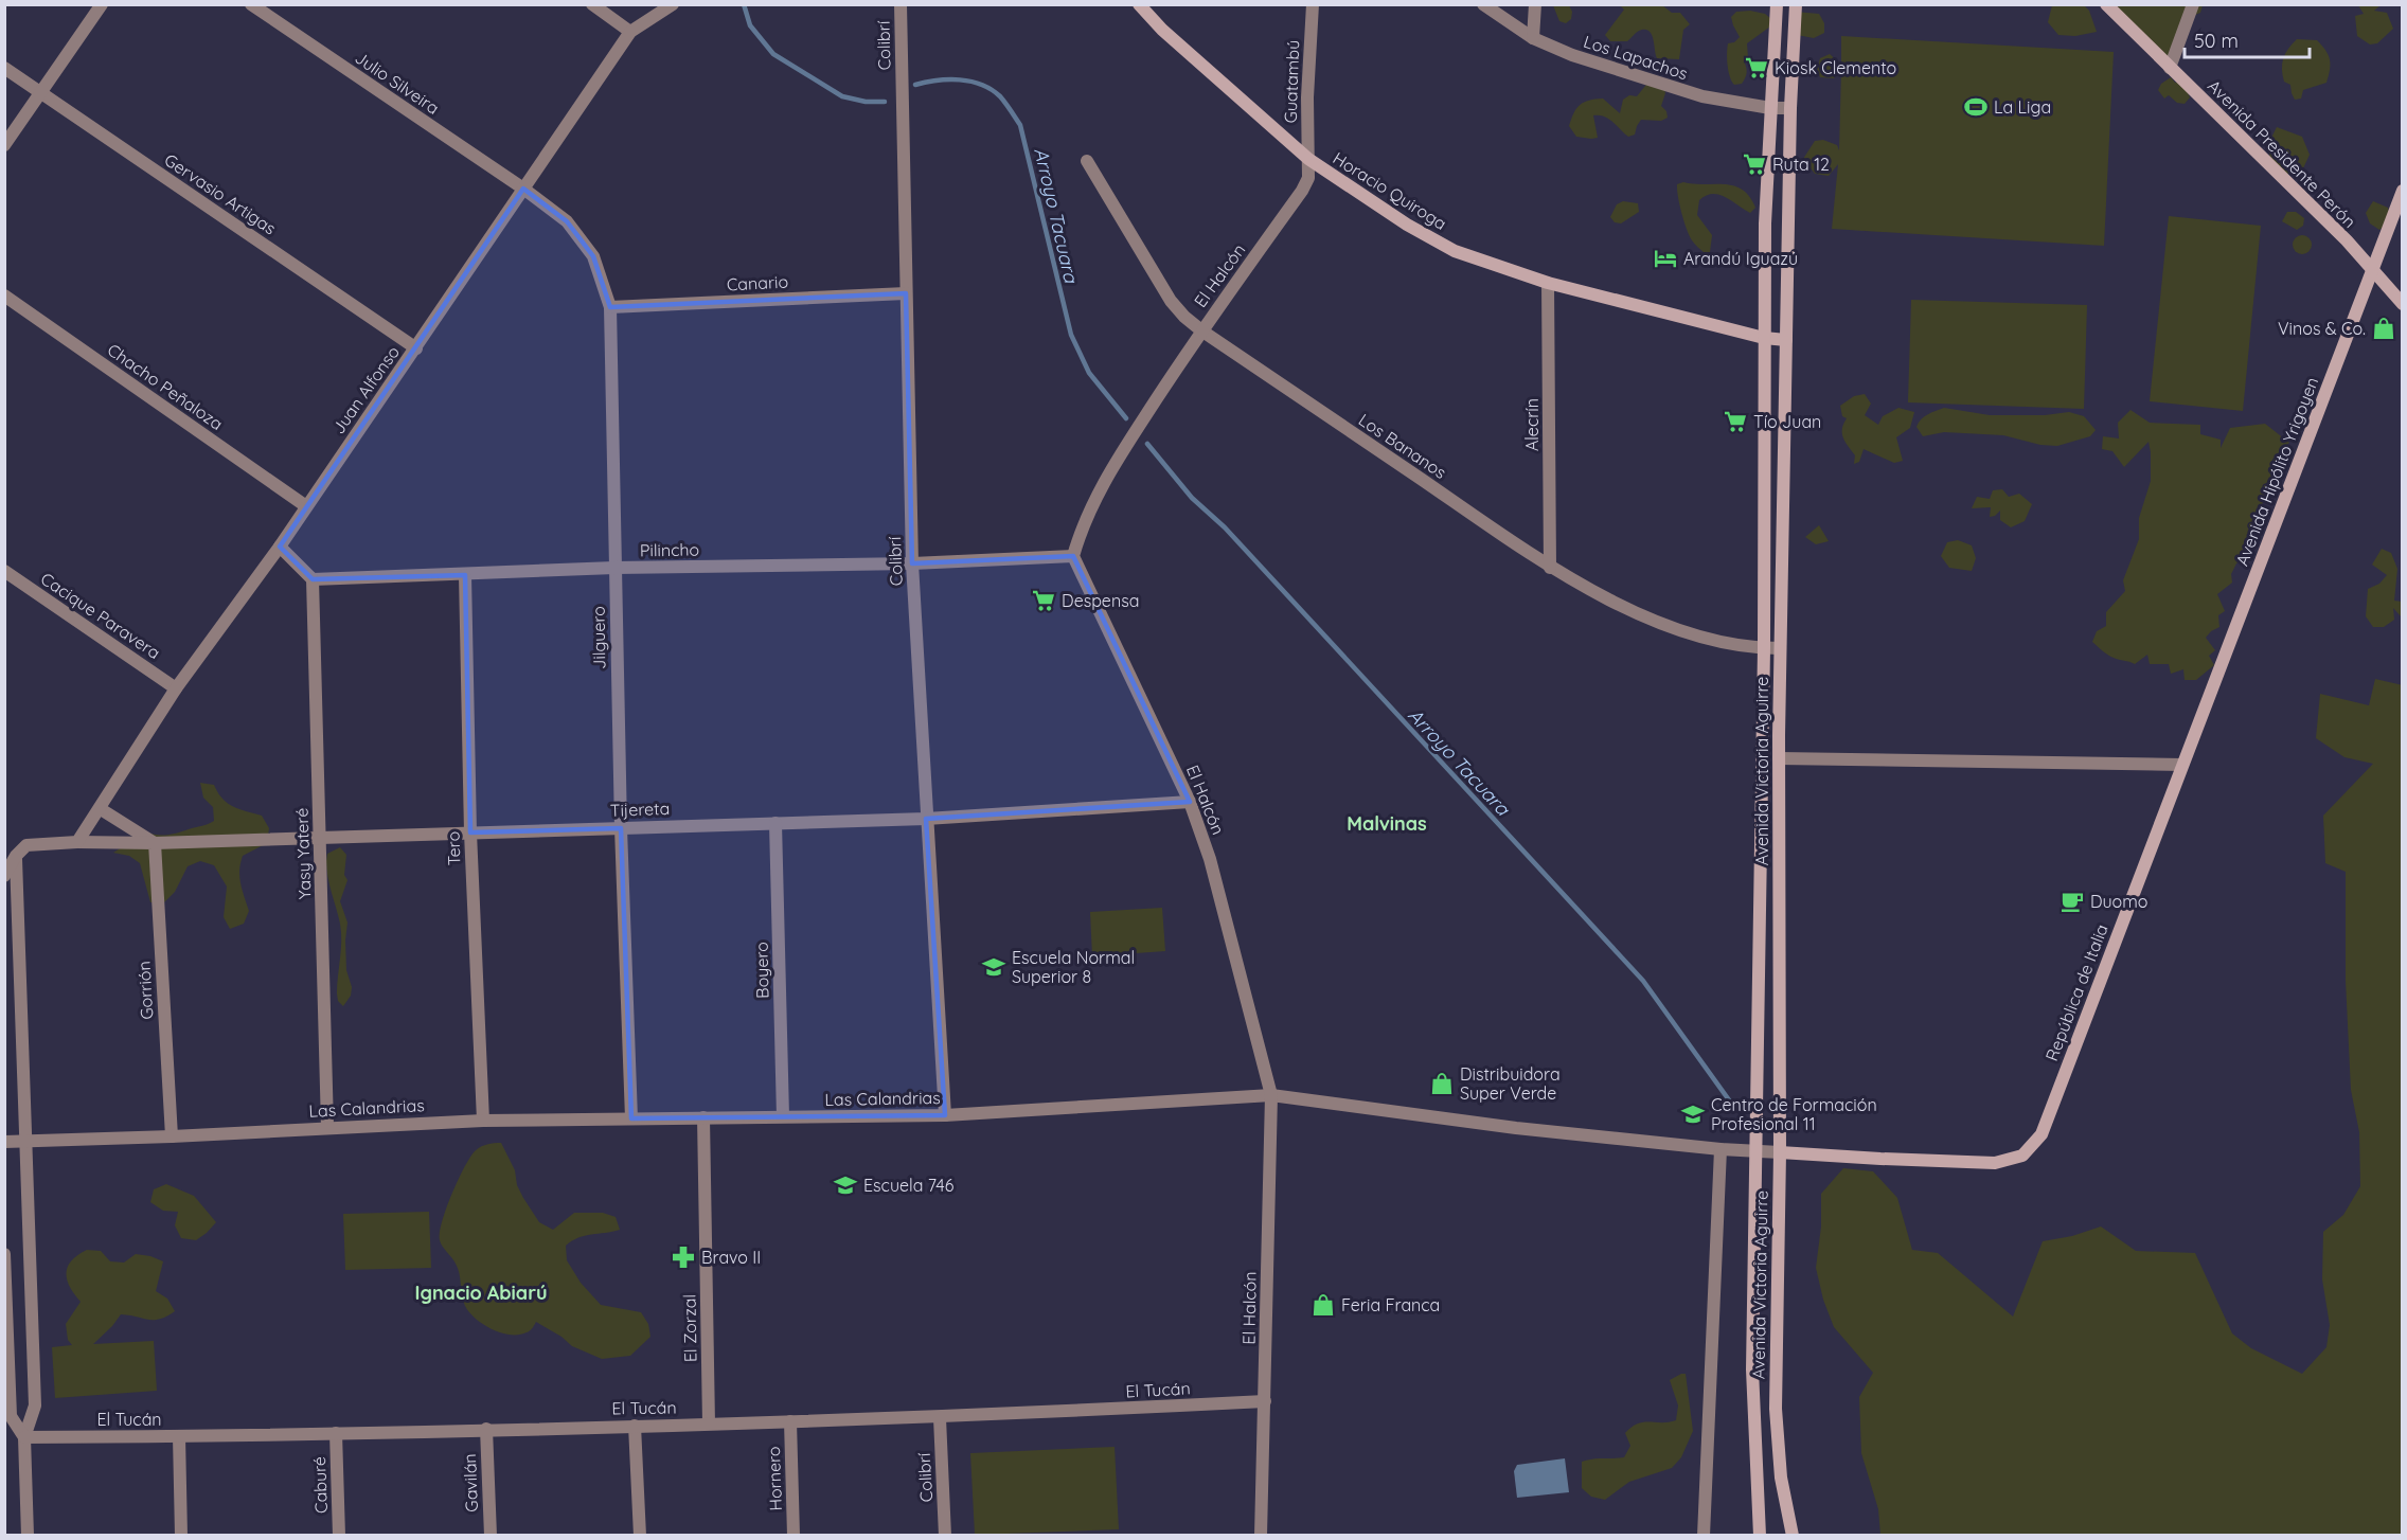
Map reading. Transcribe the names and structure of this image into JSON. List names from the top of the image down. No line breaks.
{"streets":{"main road":["Avenida Presidente Perón","Horacio Quiroga","Avenida Hipólito Yrigoyen","Avenida Victoria Aguirre","República de Italia"],"street":["Colibrí","Los Lapachos","Guatambú","Julio Silveira","Gervasio Artigas","El Halcón","Canario","Chacho Peñaloza","Juan Alfonso","Alecrín","Los Bananos","Pilincho","Cacique Paravera","Jilguero","Tijereta","Tero","Yasy Yateré","Boyero","Gorrión","Las Calandrias","El Zorzal","El Tucán","Hornero","Gavilán","Caburé"]},"crossings":[["Colibrí","Canario"],["Colibrí","Pilincho"],["Colibrí","Tijereta"],["Colibrí","Las Calandrias"],["Colibrí","El Tucán"],["Los Lapachos","Avenida Victoria Aguirre"],["Guatambú","Horacio Quiroga"],["Guatambú","El Halcón"],["Julio Silveira","Juan Alfonso"],["Julio Silveira","Jilguero"],["Avenida Presidente Perón","Avenida Hipólito Yrigoyen"],["Horacio Quiroga","El Halcón"],["Horacio Quiroga","Alecrín"],["Horacio Quiroga","Avenida Victoria Aguirre"],["Gervasio Artigas","Juan Alfonso"],["El Halcón","Los Bananos"],["El Halcón","Pilincho"],["El Halcón","Tijereta"],["El Halcón","Las Calandrias"],["El Halcón","El Tucán"],["Canario","Jilguero"],["Chacho Peñaloza","Juan Alfonso"],["Juan Alfonso","Cacique Paravera"],["Juan Alfonso","Jilguero"],["Juan Alfonso","Tijereta"],["Alecrín","Los Bananos"],["Los Bananos","Avenida Victoria Aguirre"],["Avenida Hipólito Yrigoyen","República de Italia"],["Pilincho","Jilguero"],["Pilincho","Tero"],["Pilincho","Yasy Yateré"],["Jilguero","Tijereta"],["Jilguero","Las Calandrias"],["Avenida Victoria Aguirre","República de Italia"],["Avenida Victoria Aguirre","Las Calandrias"],["Tijereta","Tero"],["Tijereta","Yasy Yateré"],["Tijereta","Boyero"],["Tijereta","Gorrión"],["Tero","Las Calandrias"],["Yasy Yateré","Las Calandrias"],["Boyero","Las Calandrias"],["Gorrión","Las Calandrias"],["República de Italia","Las Calandrias"],["Las Calandrias","El Zorzal"],["El Zorzal","El Tucán"],["El Tucán","Hornero"],["El Tucán","Gavilán"],["El Tucán","Caburé"]],"districts":["Malvinas","Ignacio Abiarú"],"water":["Arroyo Tacuara"],"places":{"supermarket":["Kiosk Clemento","Ruta 12","Tío Juan","Despensa"],"sports":["La Liga"],"hotel":["Arandú Iguazú"],"shop":["Vinos & Co.","Distribuidora Super Verde","Feria Franca"],"cafe":["Duomo"],"school or university":["Escuela Normal Superior 8","Centro de Formación Profesional 11","Escuela 746"],"pharmacy":["Bravo II"]},"scale_bar":"50 m"}
